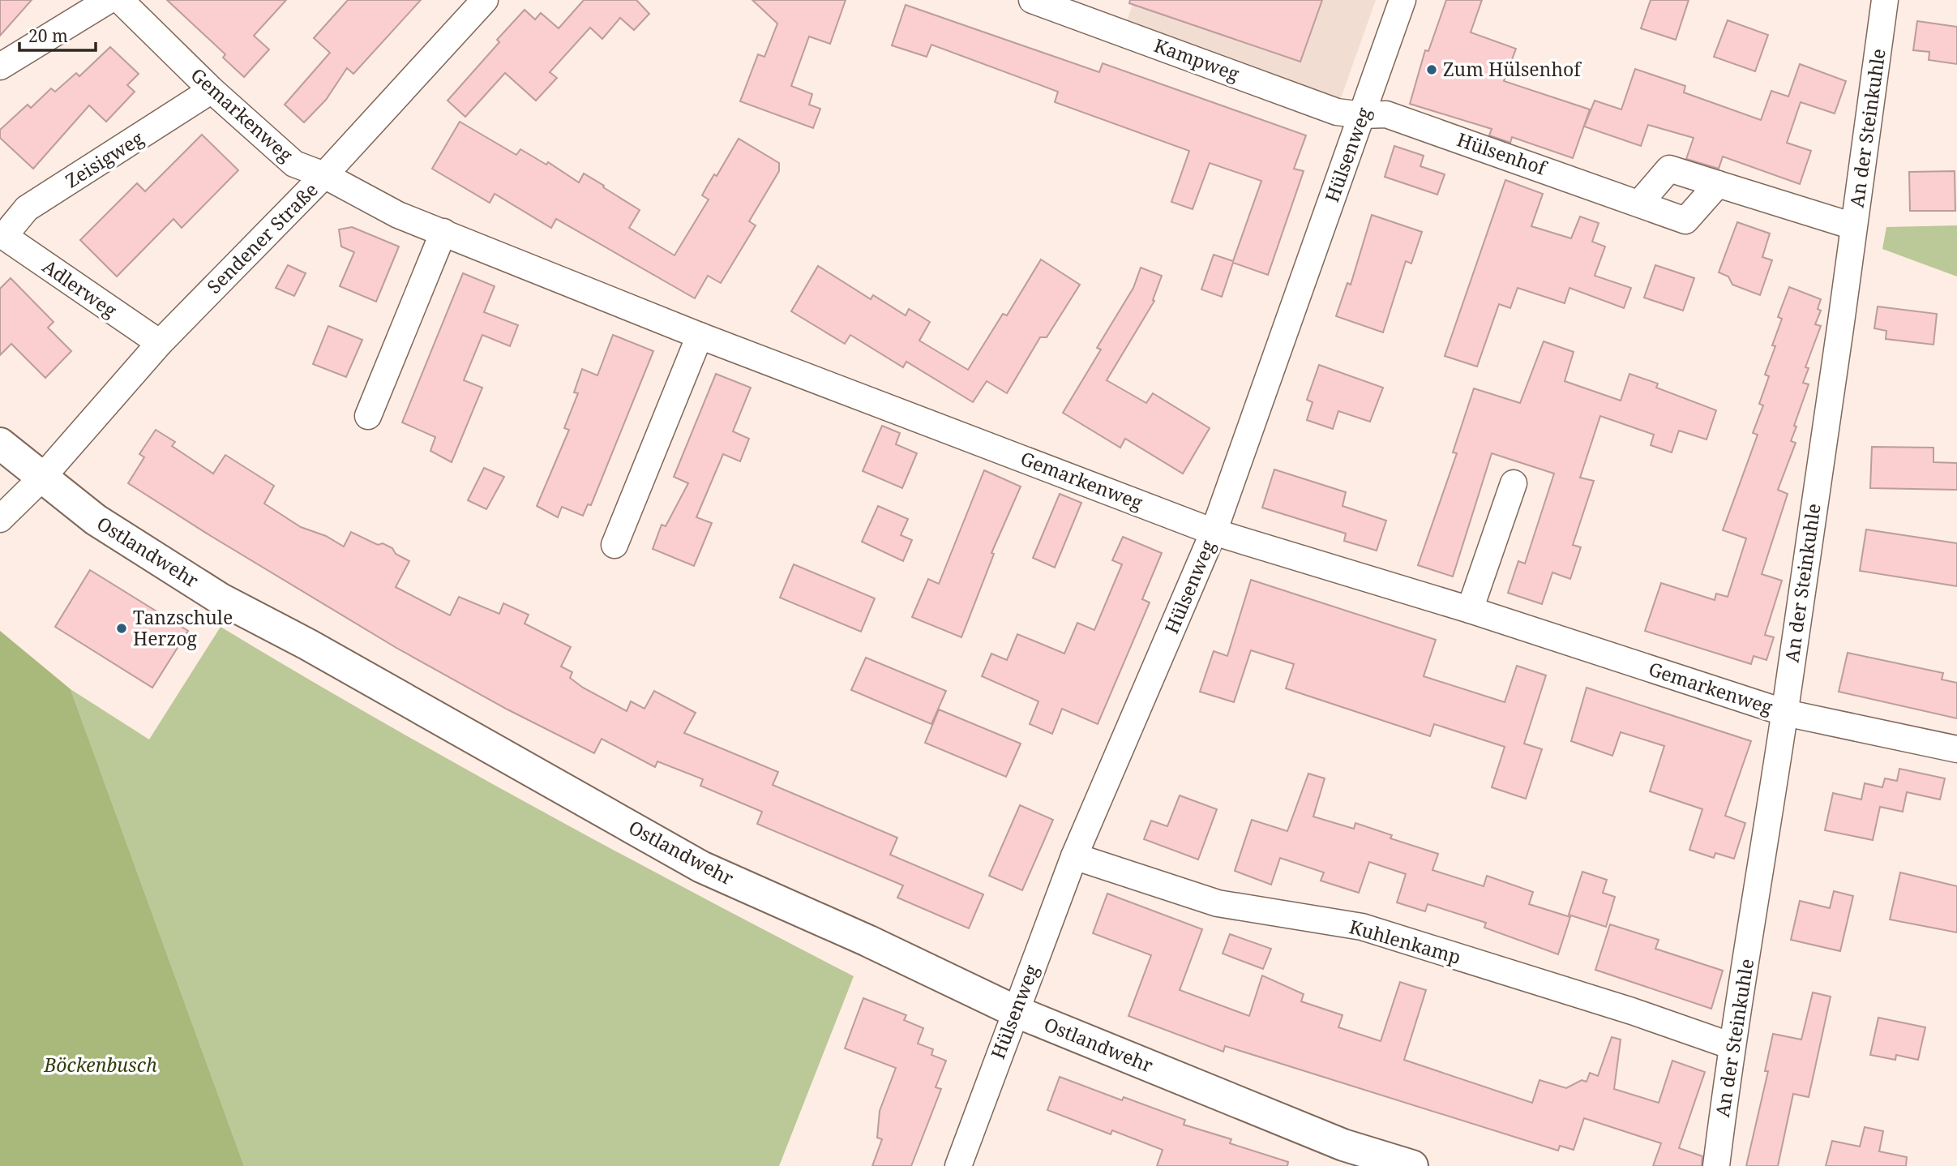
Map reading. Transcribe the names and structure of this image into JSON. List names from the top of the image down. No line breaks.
{"streets":{"street":["Kampweg","Gemarkenweg","An der Steinkuhle","Hülsenhof","Hülsenweg","Zeisigweg","Sendener Straße","Adlerweg","Ostlandwehr","Kuhlenkamp"]},"crossings":[["Kampweg","Hülsenhof"],["Kampweg","Hülsenweg"],["Gemarkenweg","An der Steinkuhle"],["Gemarkenweg","Hülsenweg"],["Gemarkenweg","Zeisigweg"],["Gemarkenweg","Sendener Straße"],["An der Steinkuhle","Kuhlenkamp"],["Hülsenhof","Hülsenweg"],["Hülsenweg","Ostlandwehr"],["Hülsenweg","Kuhlenkamp"],["Zeisigweg","Adlerweg"],["Sendener Straße","Adlerweg"],["Sendener Straße","Ostlandwehr"]],"parks":["Böckenbusch"],"places":["Zum Hülsenhof","Tanzschule Herzog"],"scale_bar":"20 m"}
